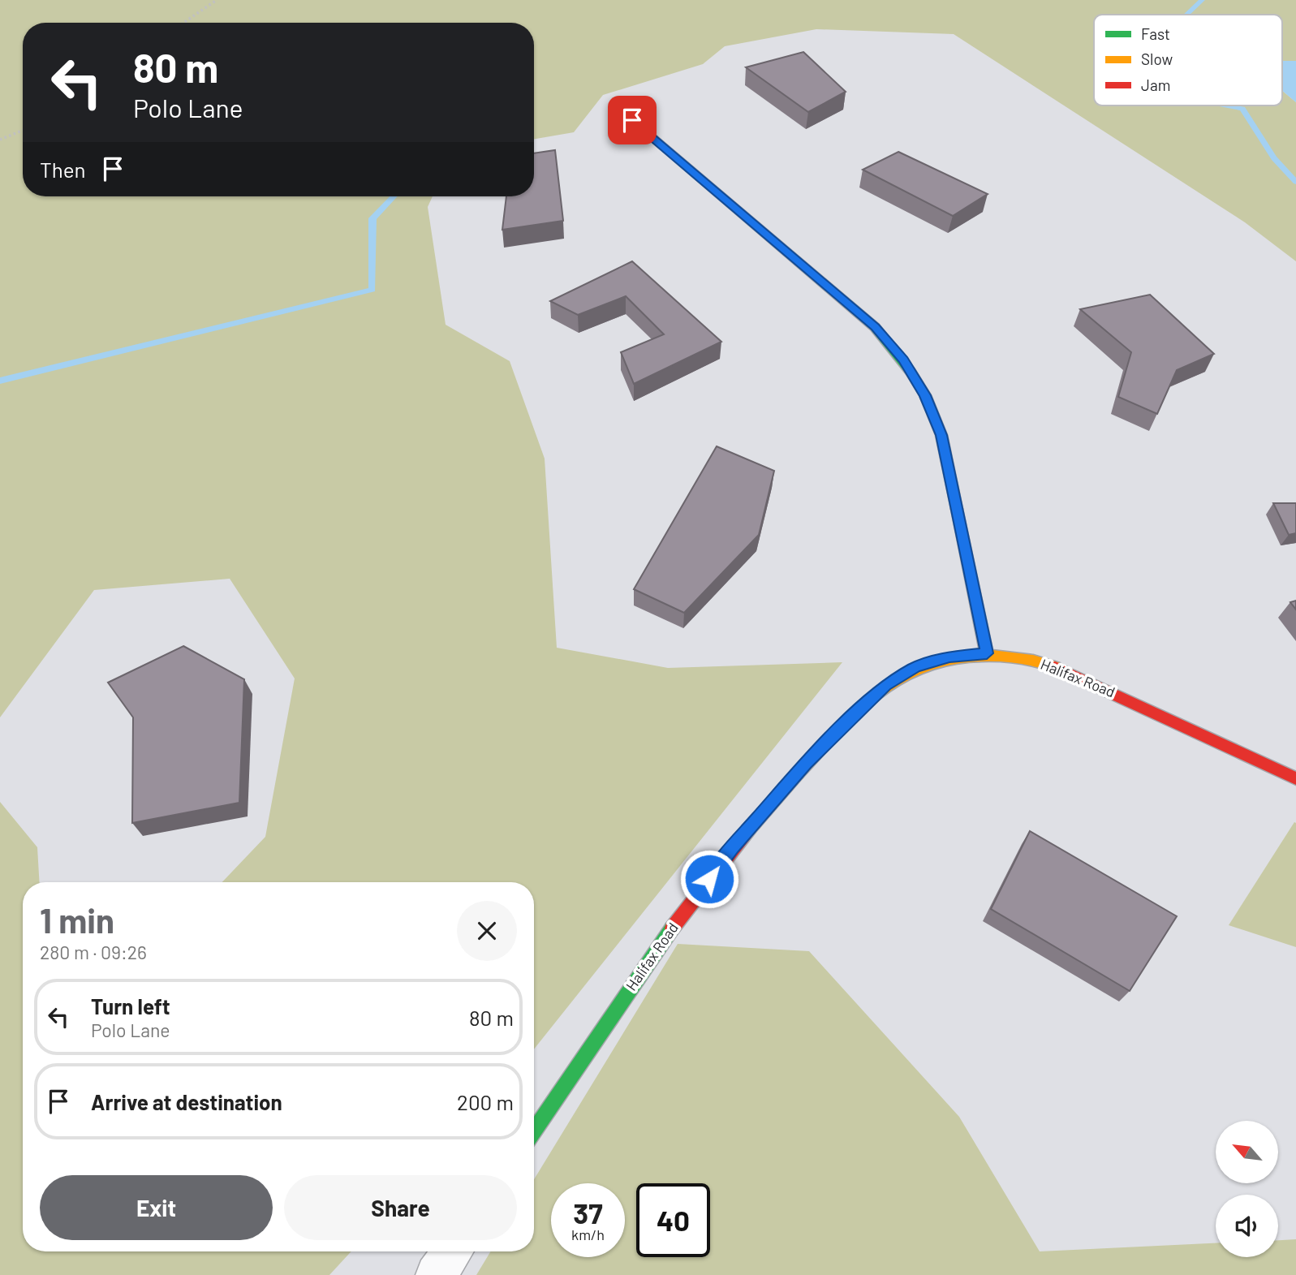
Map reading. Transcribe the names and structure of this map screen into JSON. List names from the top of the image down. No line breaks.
{"streets":{"street":["Halifax Road"]},"legend":["Fast","Slow","Jam"],"north":"top left","page":{"turn":["80 m","Polo Lane"],"then":"Then","heading":["1 min","280 m · 09:26"],"list":[{"name":"Turn left","note":"Polo Lane","value":"80 m"},{"name":"Arrive at destination","value":"200 m"}],"buttons":["Exit","Share"],"speed":"37 km/h","limit":"40"}}
